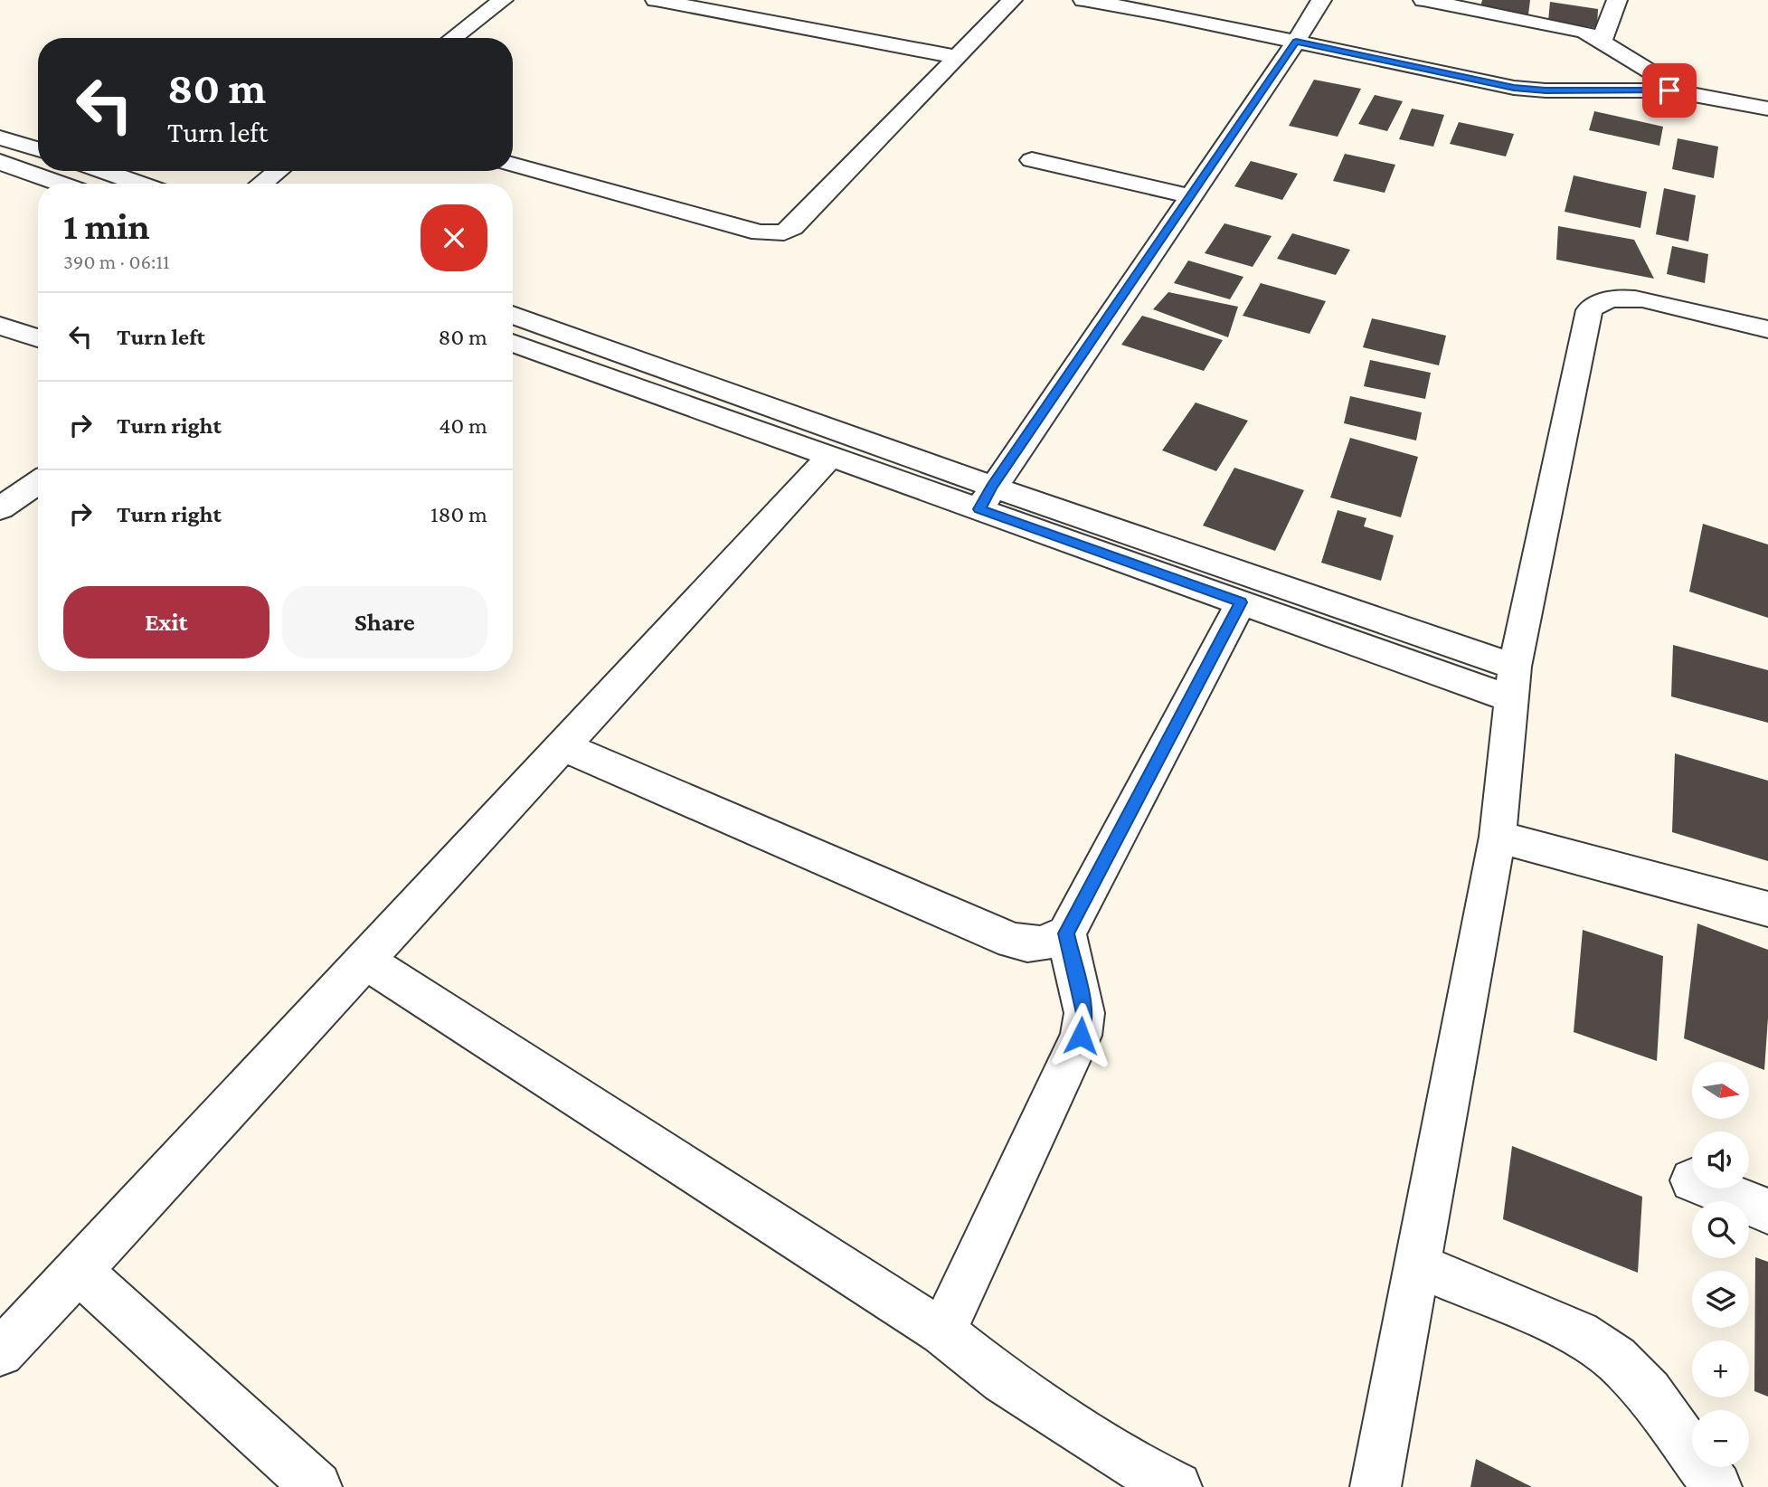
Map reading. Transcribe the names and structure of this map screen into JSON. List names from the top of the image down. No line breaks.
{"north":"right","page":{"turn":["80 m","Turn left"],"heading":["1 min","390 m · 06:11"],"list":[{"name":"Turn left","value":"80 m"},{"name":"Turn right","value":"40 m"},{"name":"Turn right","value":"180 m"}],"buttons":["Exit","Share"],"map_buttons":["+","−"]}}
